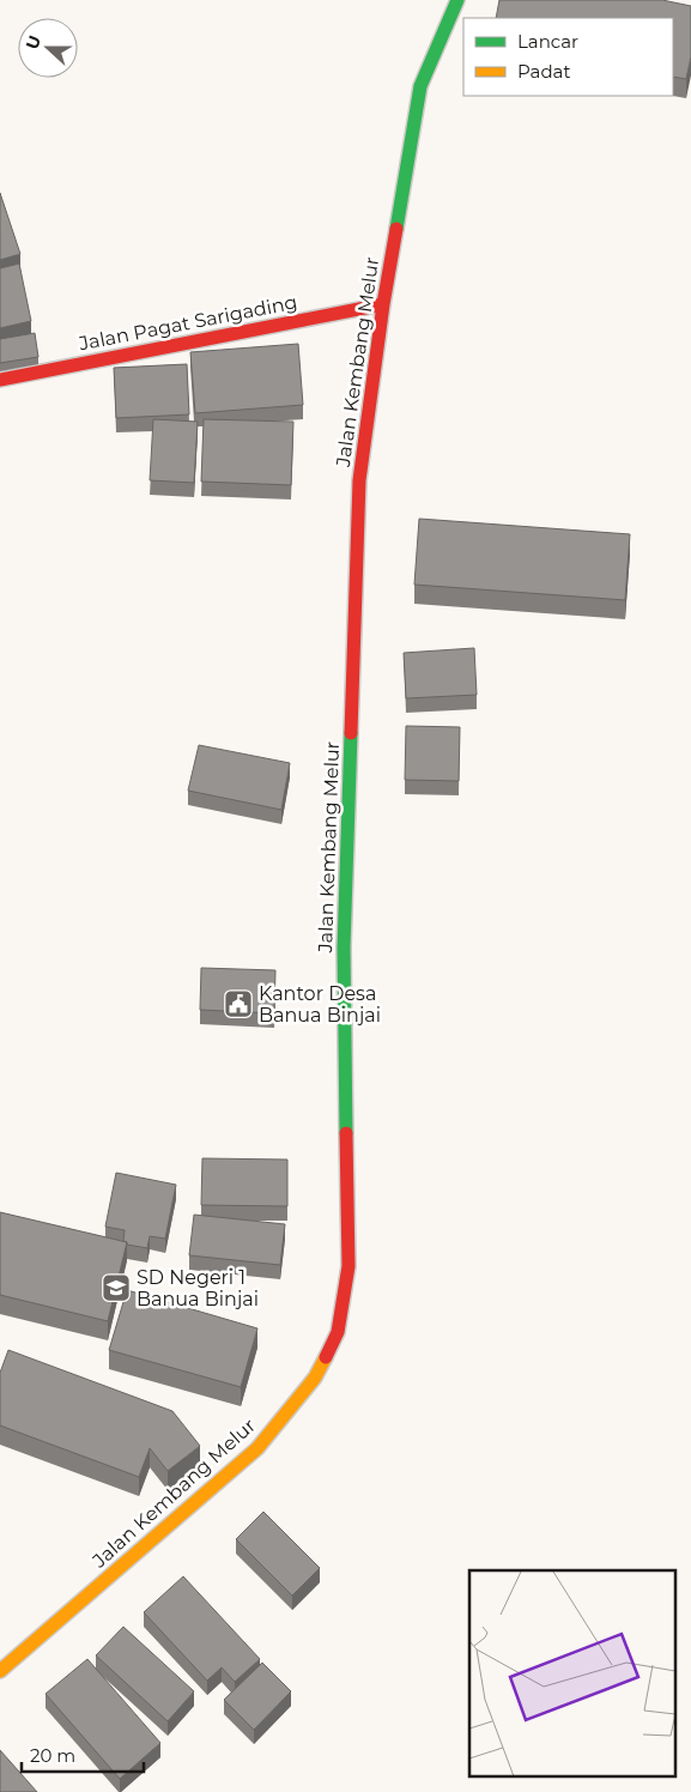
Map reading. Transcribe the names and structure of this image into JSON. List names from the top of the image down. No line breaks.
{"streets":{"street":["Jalan Pagat Sarigading","Jalan Kembang Melur"]},"crossings":[["Jalan Pagat Sarigading","Jalan Kembang Melur"]],"places":{"public building":["Kantor Desa Banua Binjai"],"school or university":["SD Negeri 1 Banua Binjai"]},"legend":["Lancar","Padat"],"scale_bar":"20 m","north":"left"}
